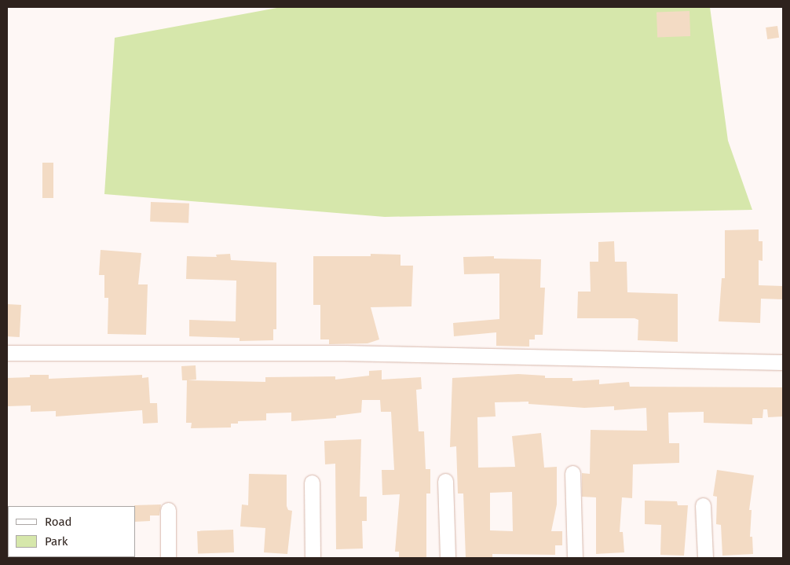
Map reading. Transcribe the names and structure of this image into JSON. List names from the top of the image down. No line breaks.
{"legend":["Road","Park"]}
